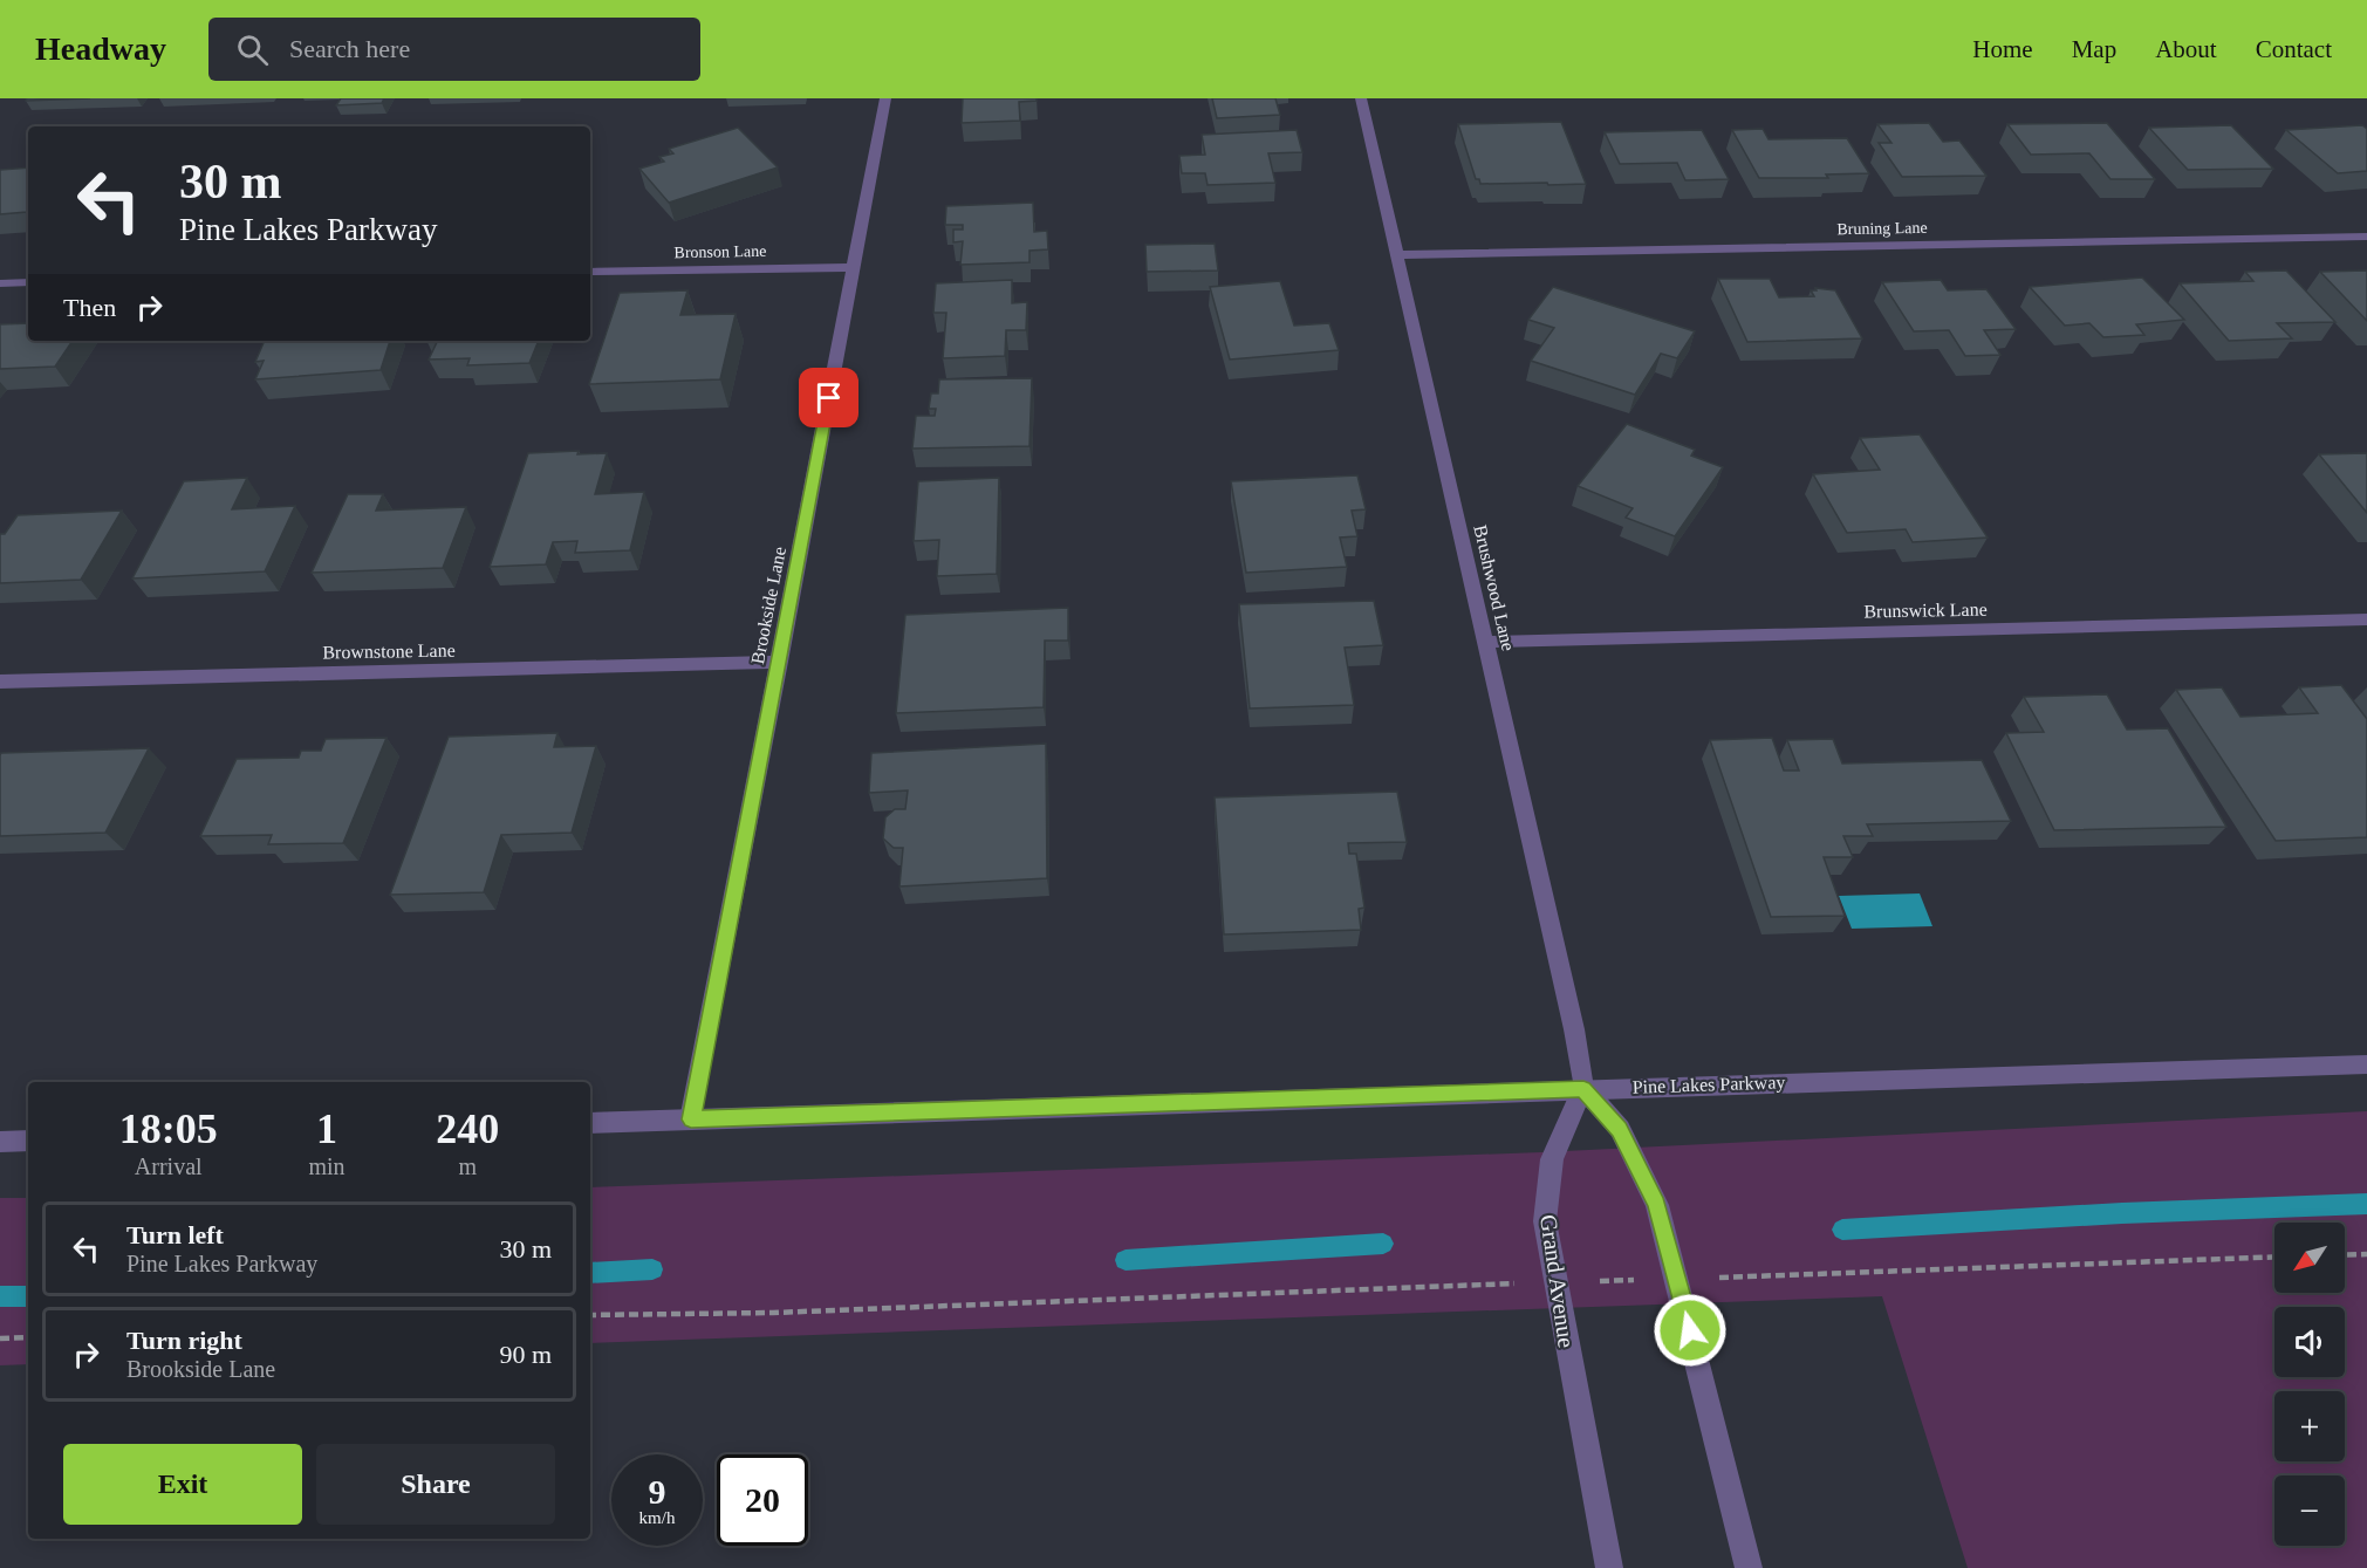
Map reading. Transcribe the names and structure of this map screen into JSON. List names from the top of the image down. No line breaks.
{"streets":{"street":["Bruning Lane","Bronson Lane","Brushwood Lane","Brookside Lane","Brunswick Lane","Brownstone Lane","Pine Lakes Parkway","Grand Avenue"]},"crossings":[["Bruning Lane","Brushwood Lane"],["Bronson Lane","Brookside Lane"],["Brushwood Lane","Brunswick Lane"],["Brushwood Lane","Pine Lakes Parkway"],["Brushwood Lane","Grand Avenue"],["Brookside Lane","Brownstone Lane"],["Brookside Lane","Pine Lakes Parkway"],["Pine Lakes Parkway","Grand Avenue"]],"north":"bottom left","page":{"header":"Headway","search":"Search here","nav":["Home","Map","About","Contact"],"turn":["30 m","Pine Lakes Parkway"],"then":"Then","eta":["18:05","Arrival","1","min","240","m"],"list":[{"name":"Turn left","note":"Pine Lakes Parkway","value":"30 m"},{"name":"Turn right","note":"Brookside Lane","value":"90 m"}],"map_buttons":["+","−"],"buttons":["Exit","Share"],"speed":"9 km/h","limit":"20"}}
